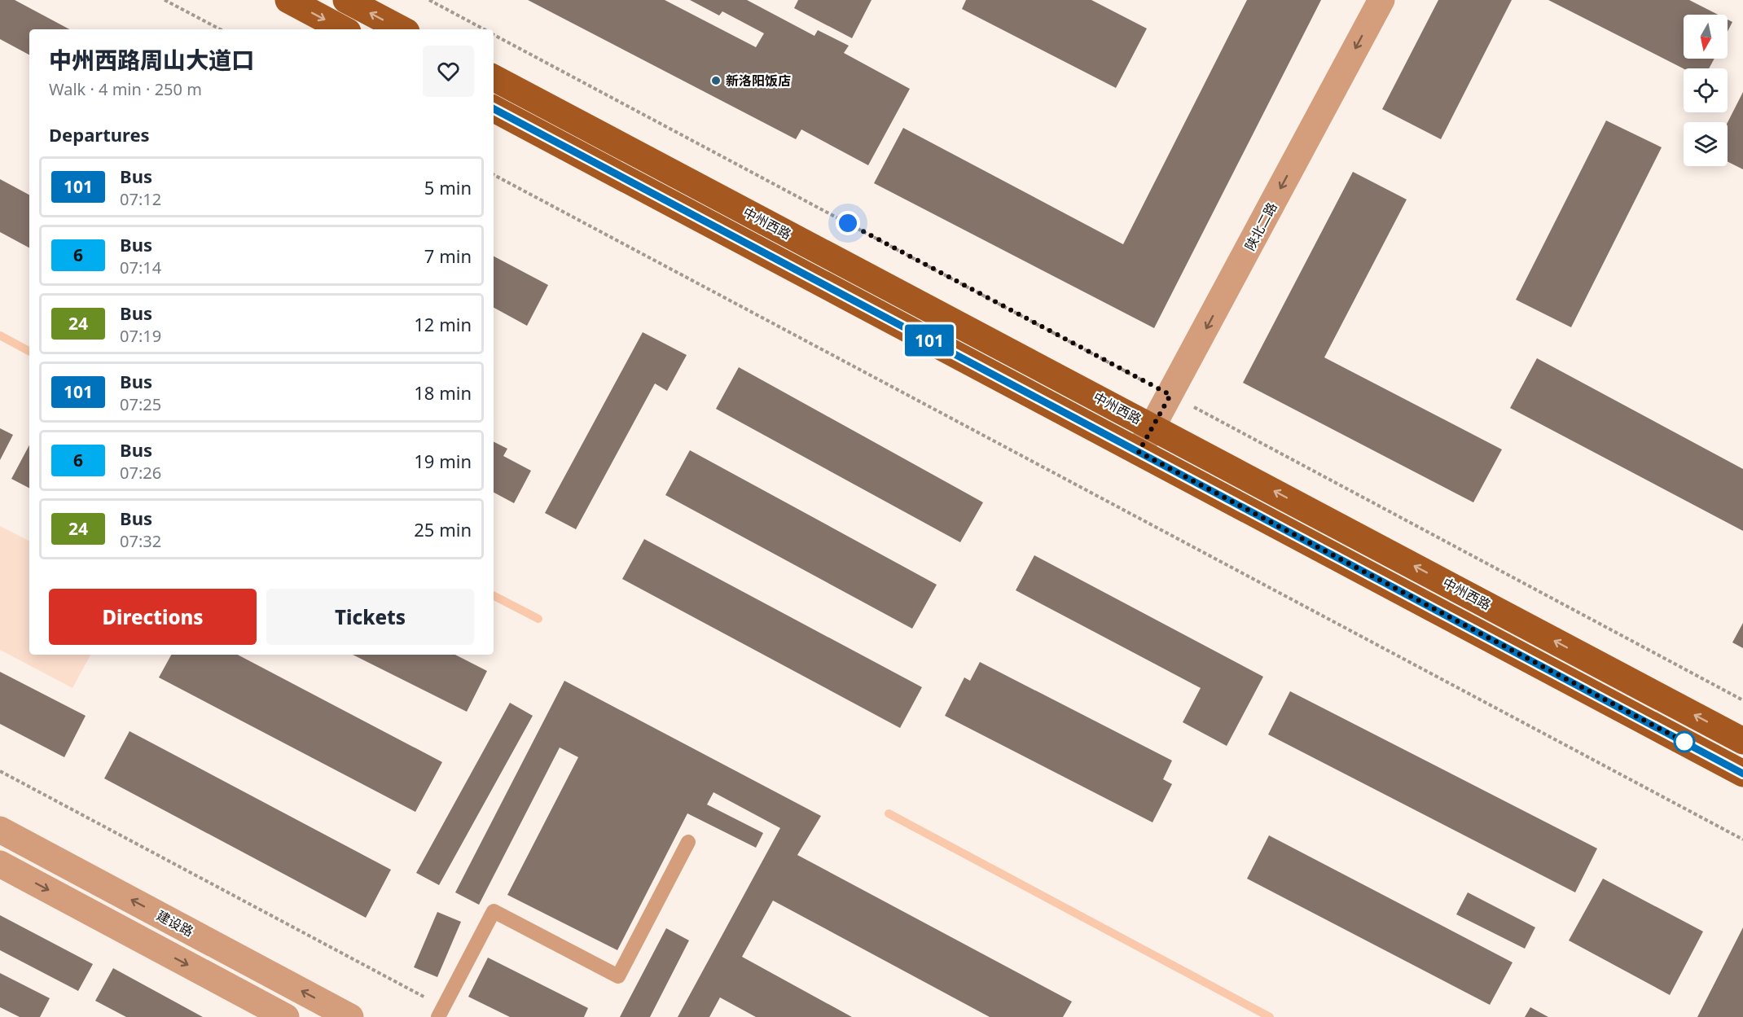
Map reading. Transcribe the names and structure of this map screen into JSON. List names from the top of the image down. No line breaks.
{"streets":{"main road":["中州西路"],"street":["陕北二路","建设路"]},"crossings":[["中州西路","陕北二路"]],"one_way":["陕北二路"],"places":["新洛阳饭店"],"lines":["bus line 101"],"north":"bottom","page":{"on_map":"101","heading":[["中州西路周山大道口","Walk · 4 min · 250 m"],"Departures"],"list":[{"mark":"101","name":"Bus","note":"07:12","value":"5 min"},{"mark":"6","name":"Bus","note":"07:14","value":"7 min"},{"mark":"24","name":"Bus","note":"07:19","value":"12 min"},{"mark":"101","name":"Bus","note":"07:25","value":"18 min"},{"mark":"6","name":"Bus","note":"07:26","value":"19 min"},{"mark":"24","name":"Bus","note":"07:32","value":"25 min"}],"buttons":["Directions","Tickets"]}}
